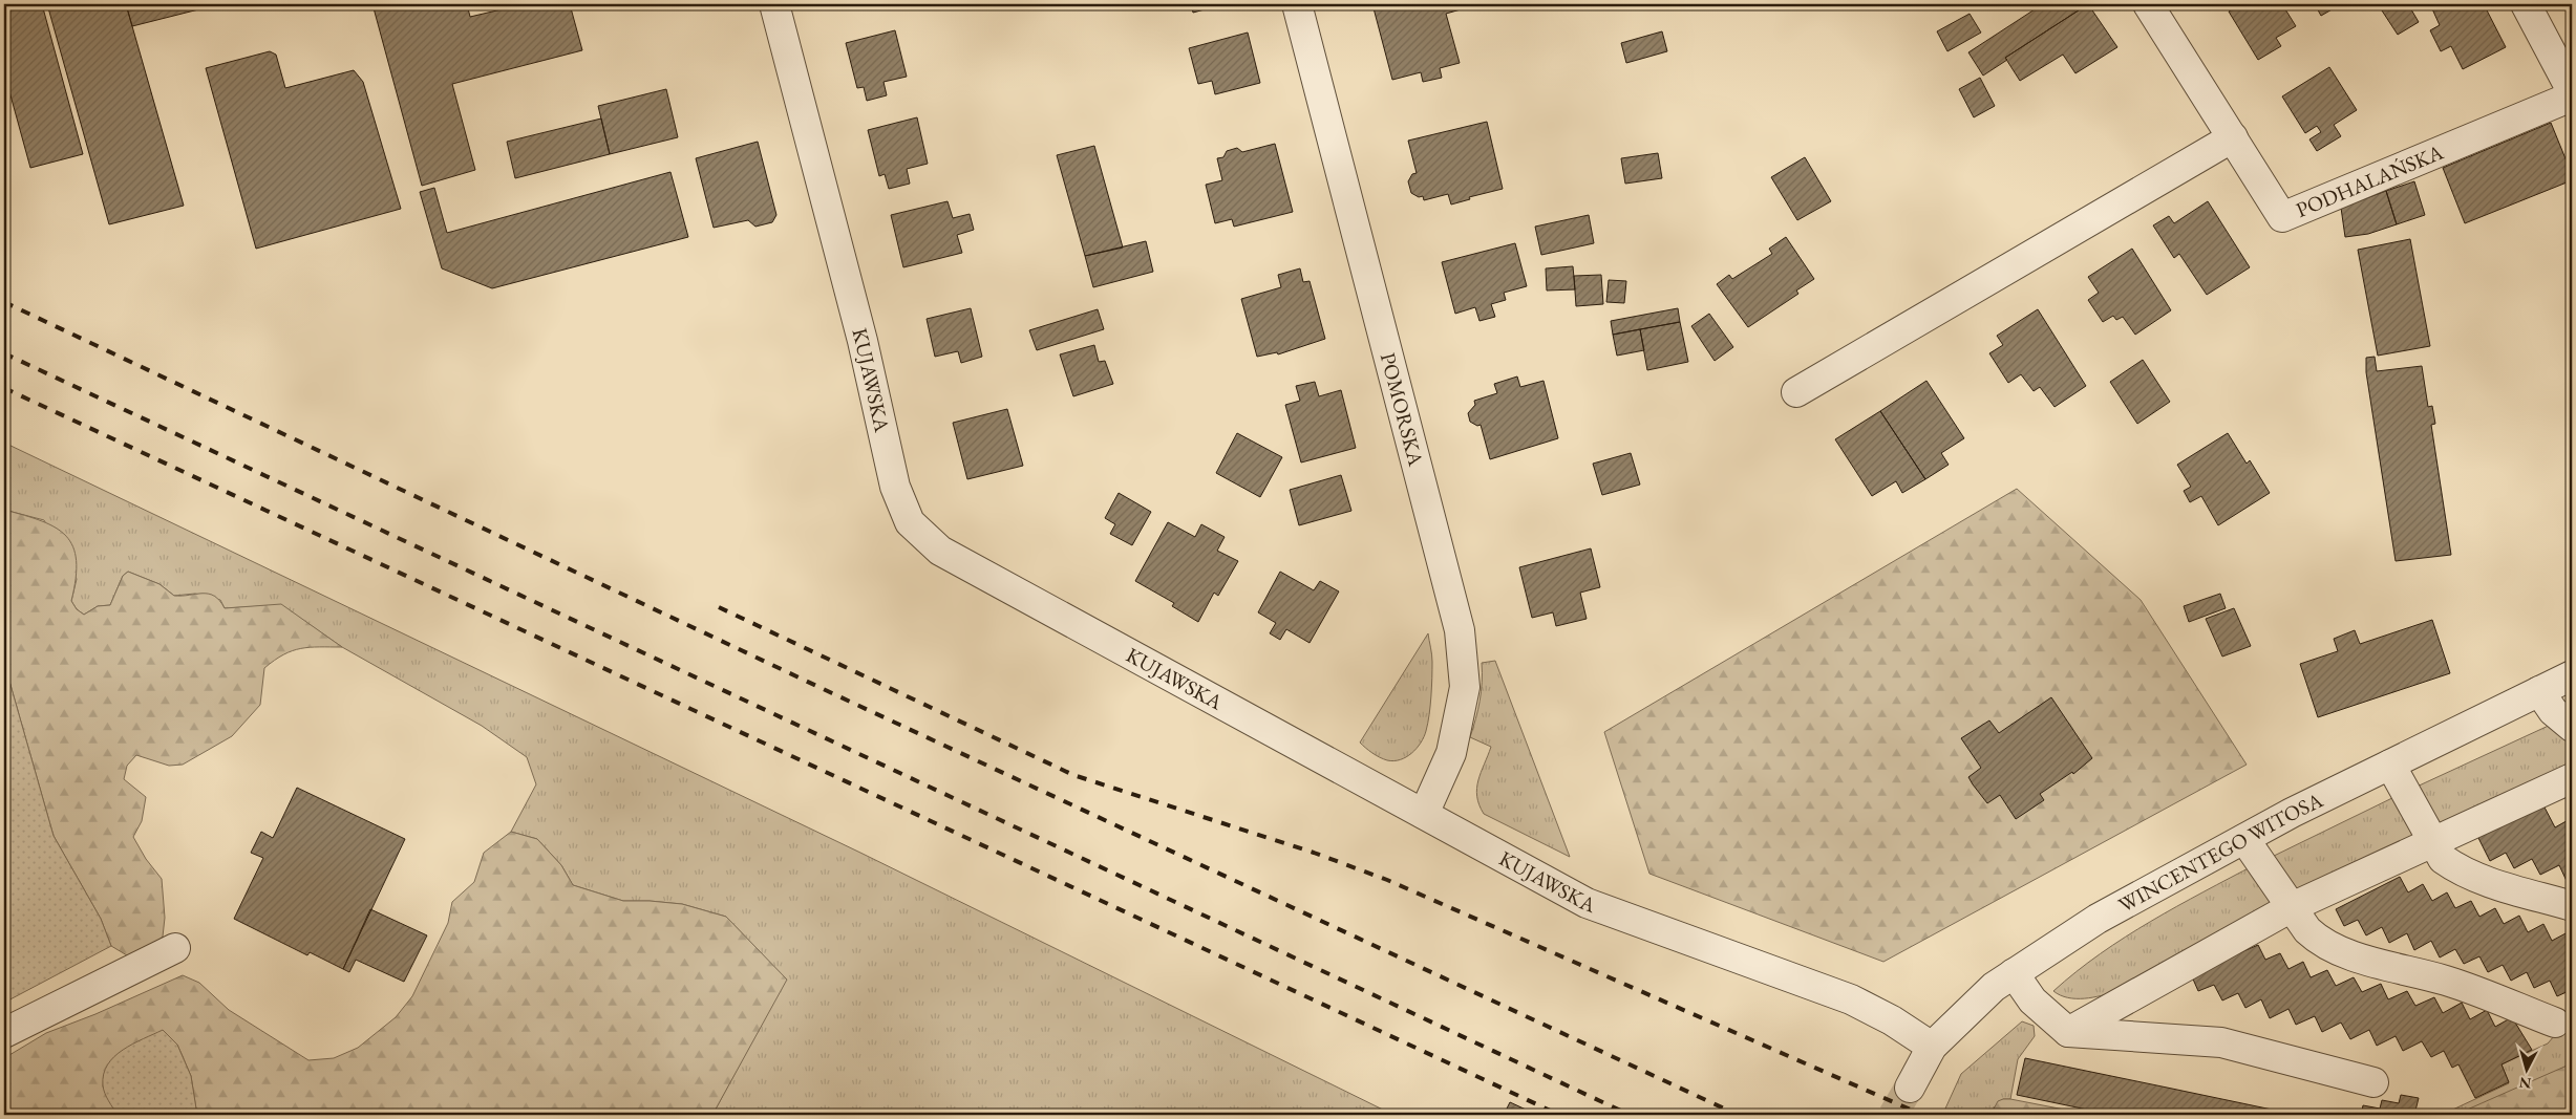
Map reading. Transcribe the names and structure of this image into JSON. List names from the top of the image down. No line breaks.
{"streets":{"street":["PODHALAŃSKA","KUJAWSKA","POMORSKA","WINCENTEGO WITOSA"]},"crossings":[["KUJAWSKA","POMORSKA"],["KUJAWSKA","WINCENTEGO WITOSA"]],"north":"bottom"}
